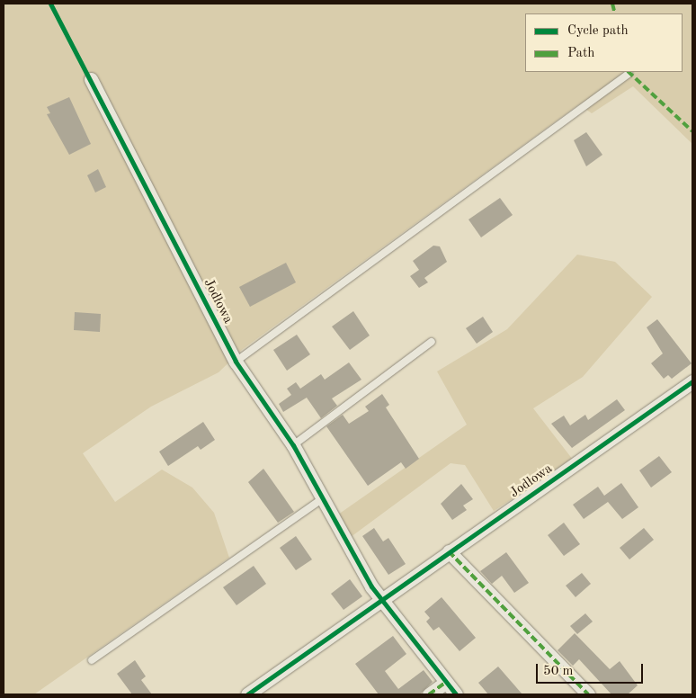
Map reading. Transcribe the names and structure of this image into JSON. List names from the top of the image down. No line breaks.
{"streets":{"street":["Jodłowa"]},"legend":["Cycle path","Path"],"scale_bar":"50 m"}
